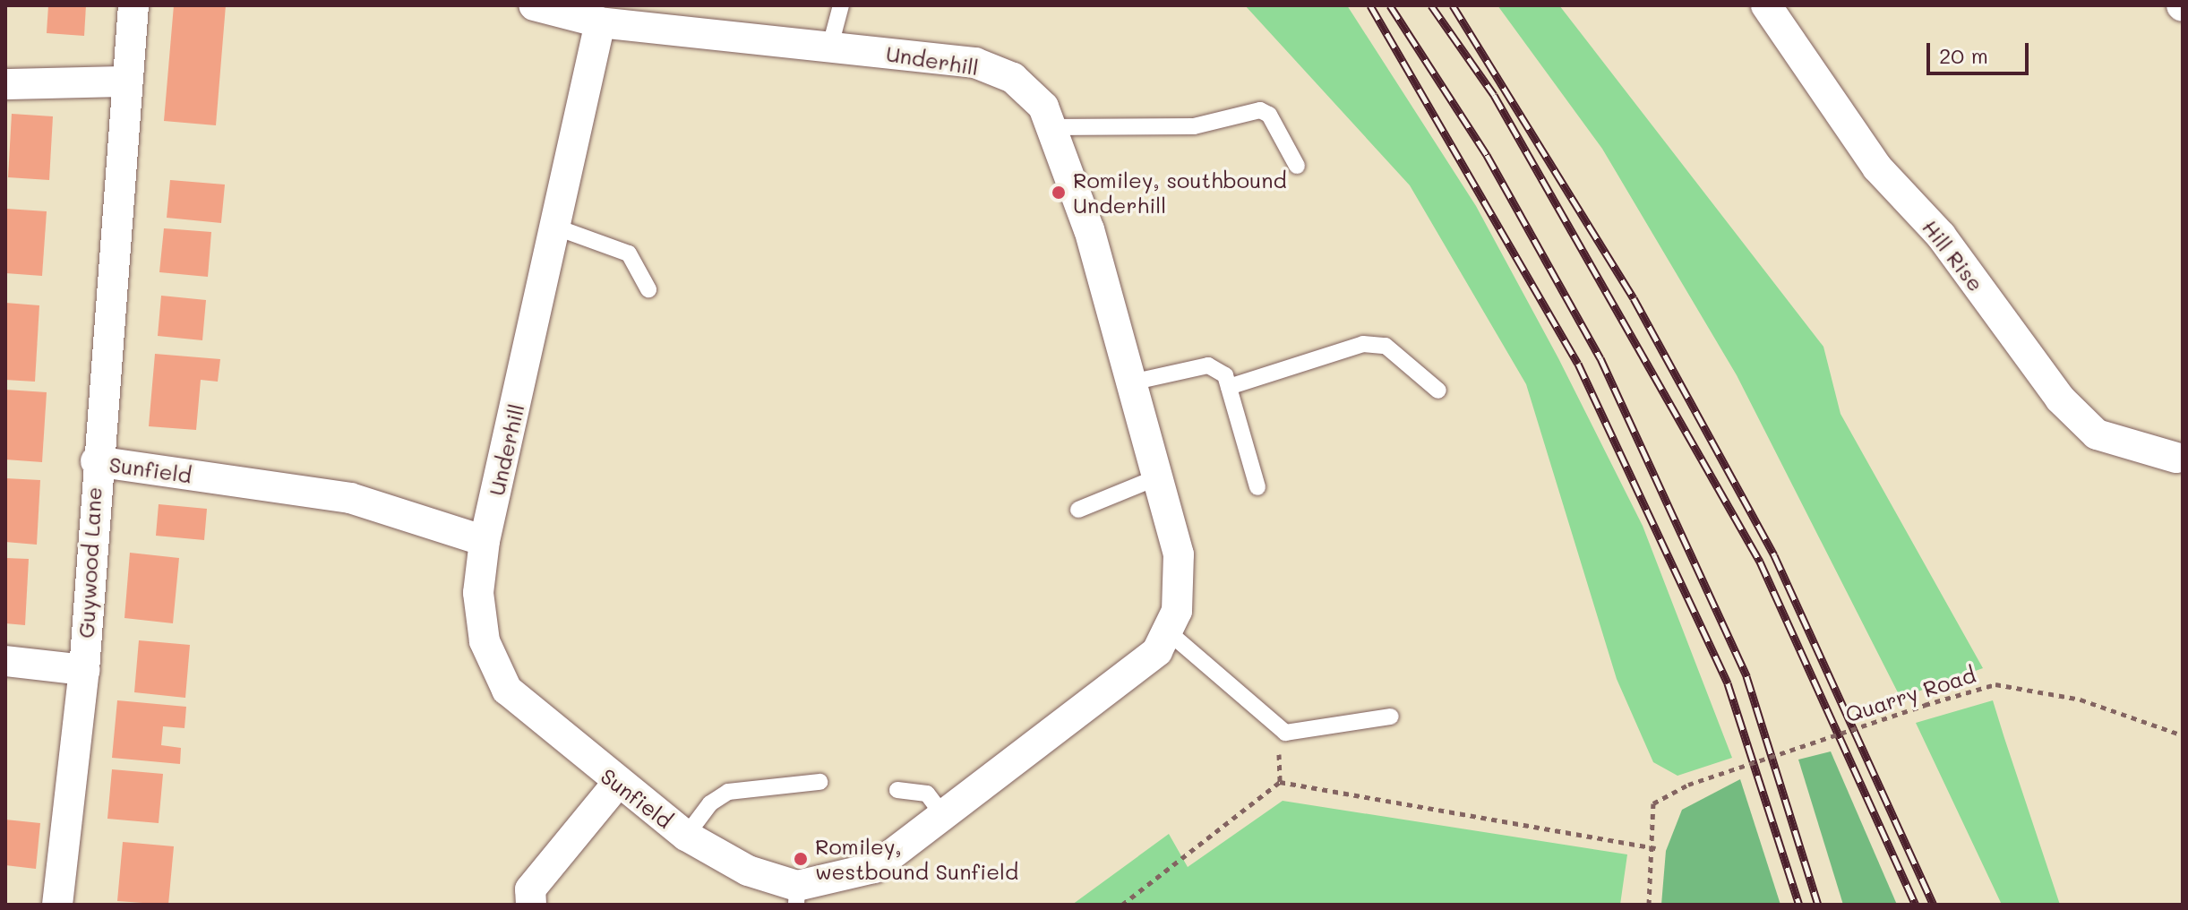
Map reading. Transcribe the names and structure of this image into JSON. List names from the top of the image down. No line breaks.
{"streets":{"street":["Underhill","Hill Rise","Sunfield","Guywood Lane"],"path":["Quarry Road"]},"crossings":[["Underhill","Sunfield"],["Sunfield","Guywood Lane"]],"places":["Romiley, southbound Underhill","Romiley, westbound Sunfield"],"scale_bar":"20 m"}
